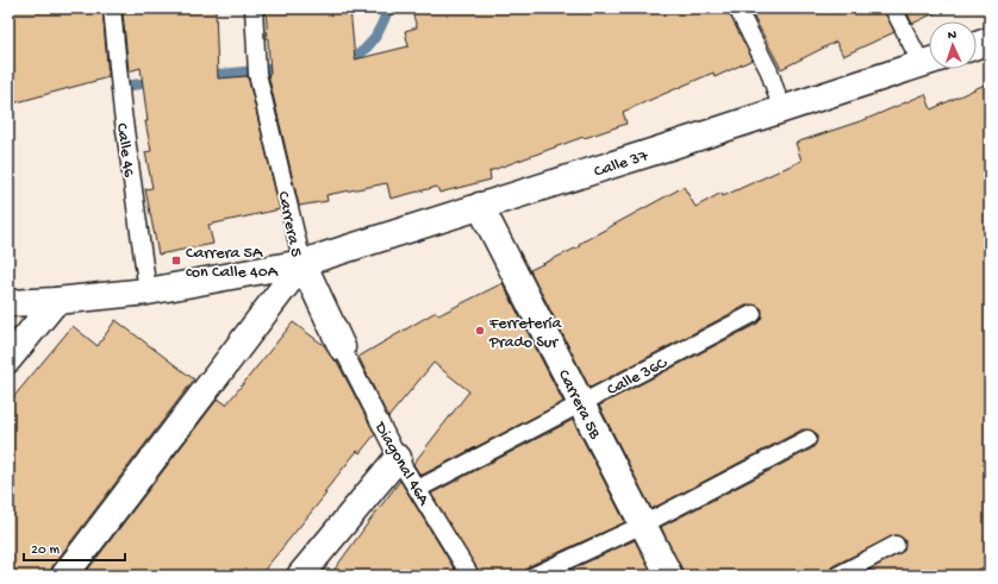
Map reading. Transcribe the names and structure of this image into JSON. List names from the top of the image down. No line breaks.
{"streets":{"street":["Calle 37","Carrera 5","Carrera 5B"],"lane":["Calle 46","Calle 36C","Diagonal 46A"]},"crossings":[["Calle 46","Carrera 5"],["Calle 37","Carrera 5"],["Calle 37","Carrera 5B"],["Calle 36C","Carrera 5B"],["Calle 36C","Diagonal 46A"]],"places":{"transit":["Carrera 5A con Calle 40A"],"other":["Ferretería Prado Sur"]},"scale_bar":"20 m","north":"top"}
